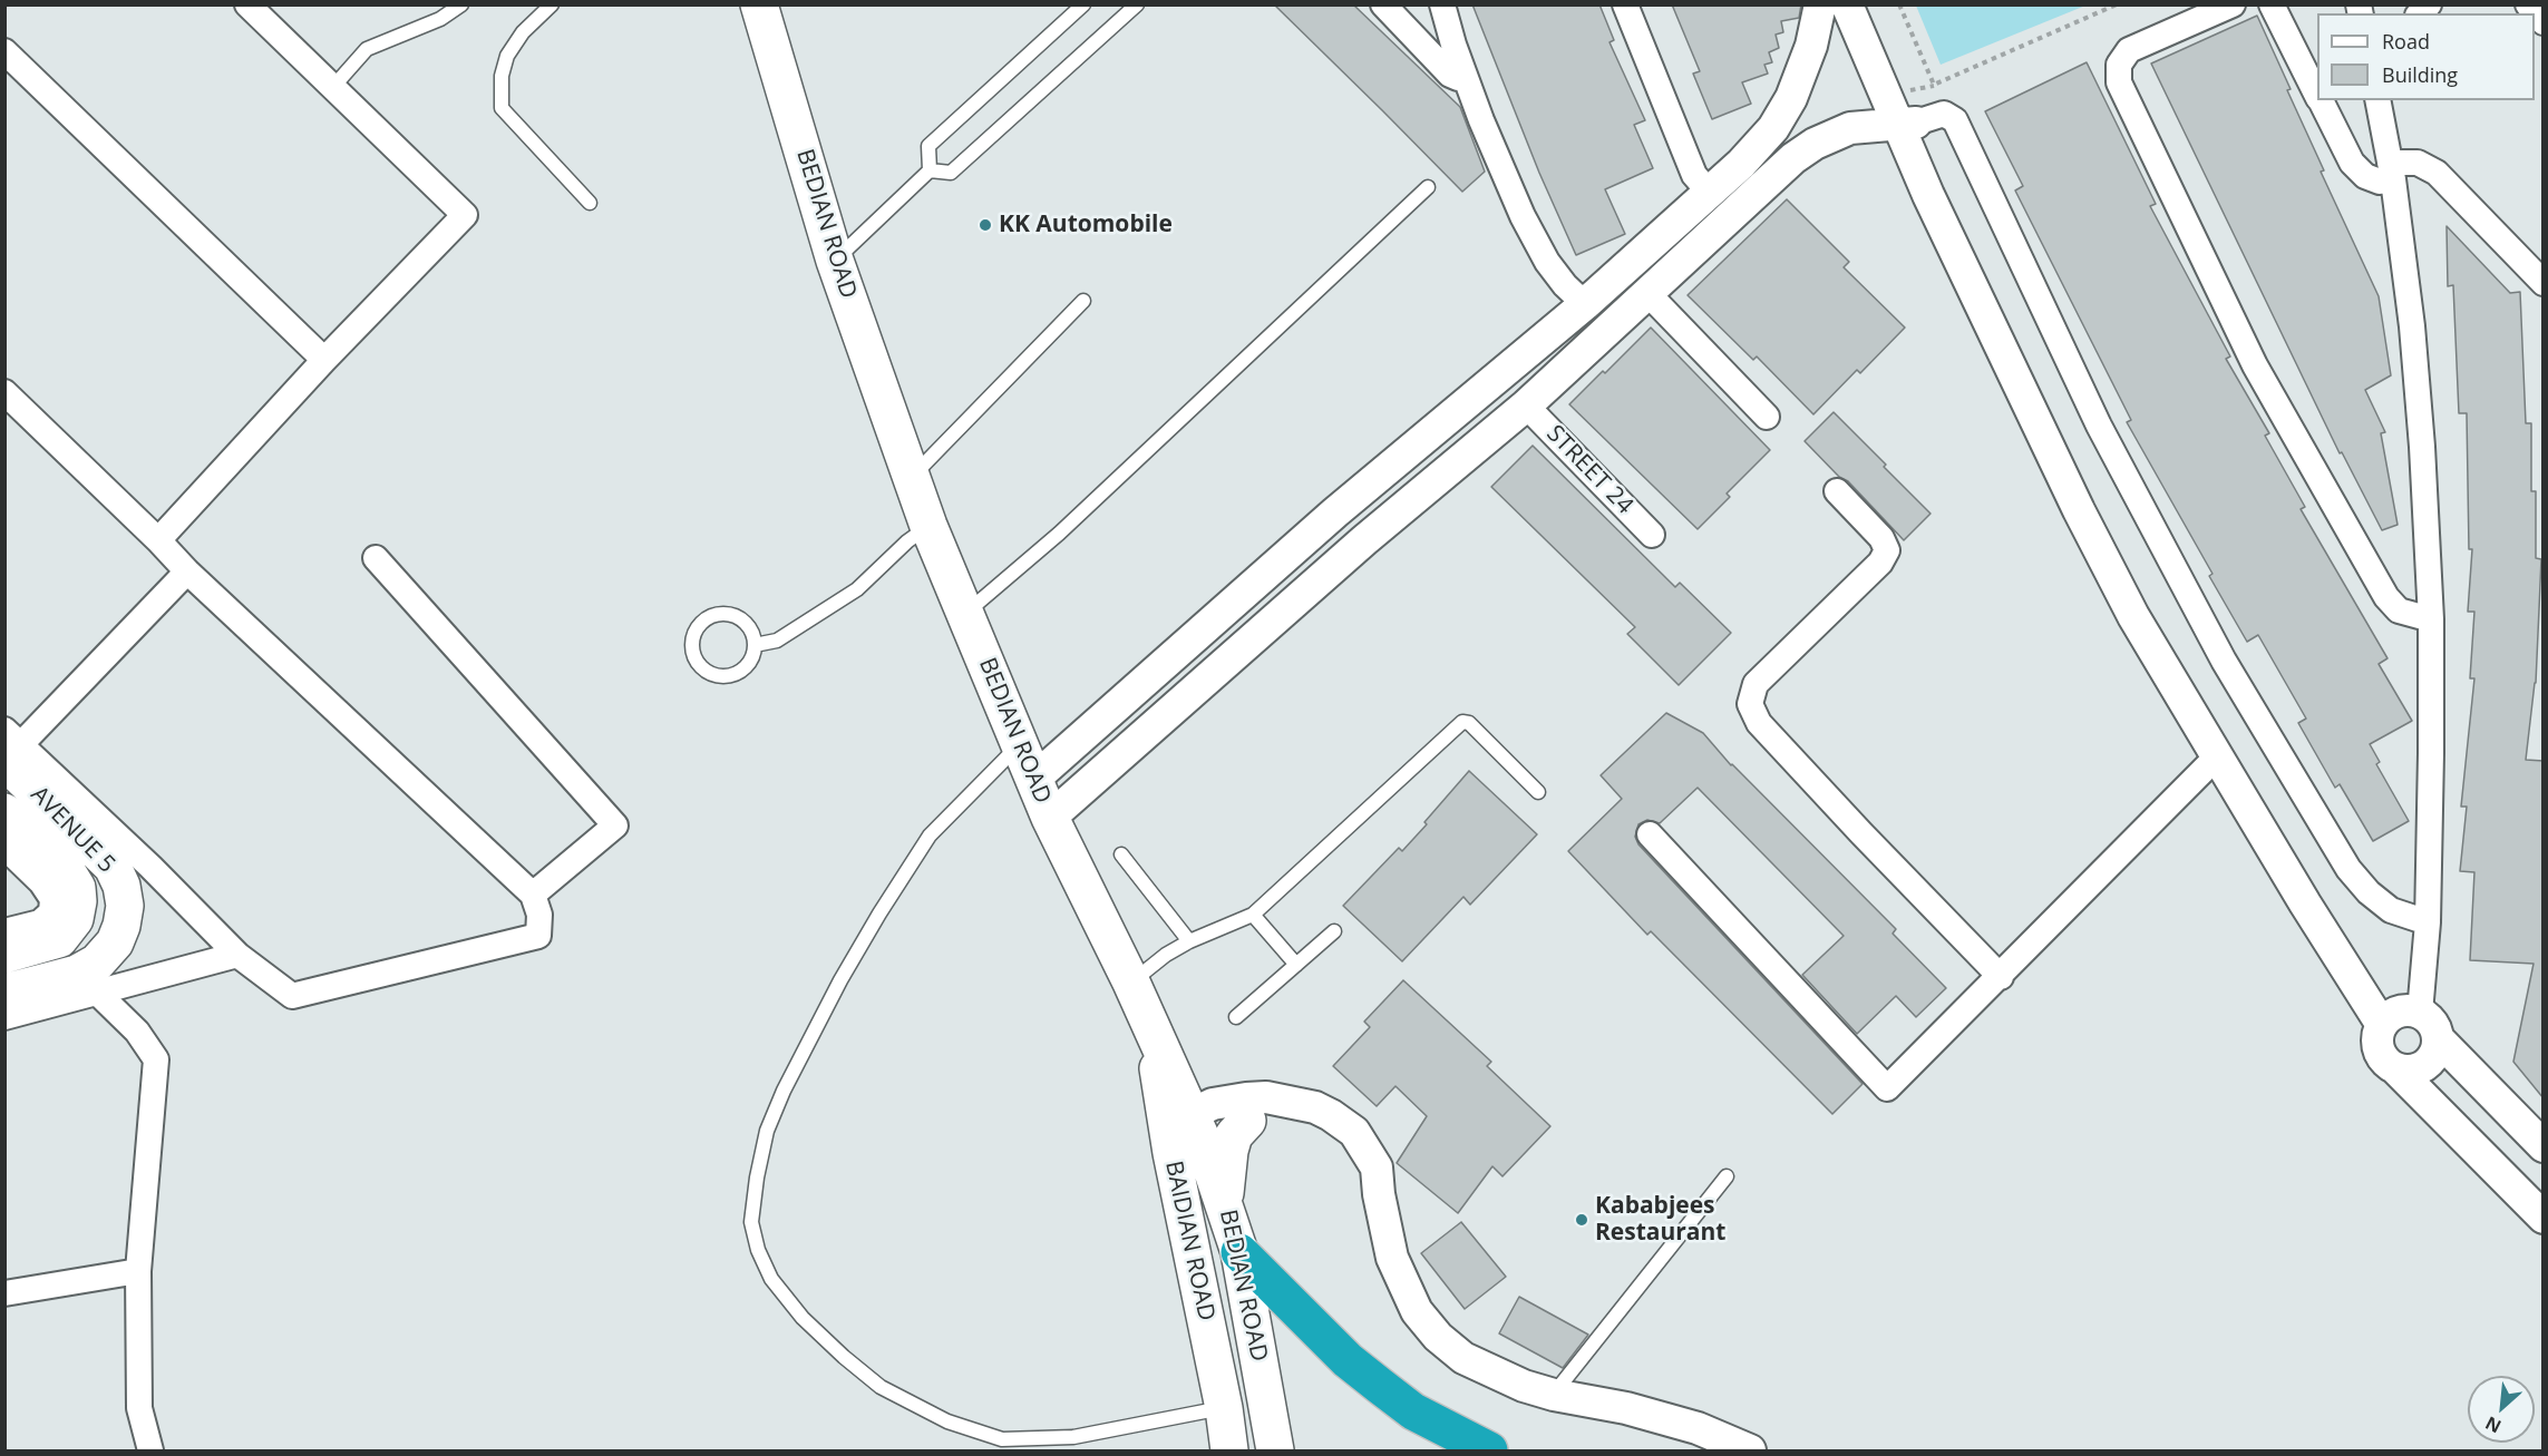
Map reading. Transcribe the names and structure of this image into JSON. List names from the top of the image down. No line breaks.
{"streets":{"main road":["BEDIAN ROAD","AVENUE 5","BAIDIAN ROAD"],"street":["STREET 24"]},"crossings":[["BEDIAN ROAD","BAIDIAN ROAD"]],"places":["KK Automobile","Kababjees Restaurant"],"legend":["Road","Building"],"north":"bottom left"}
